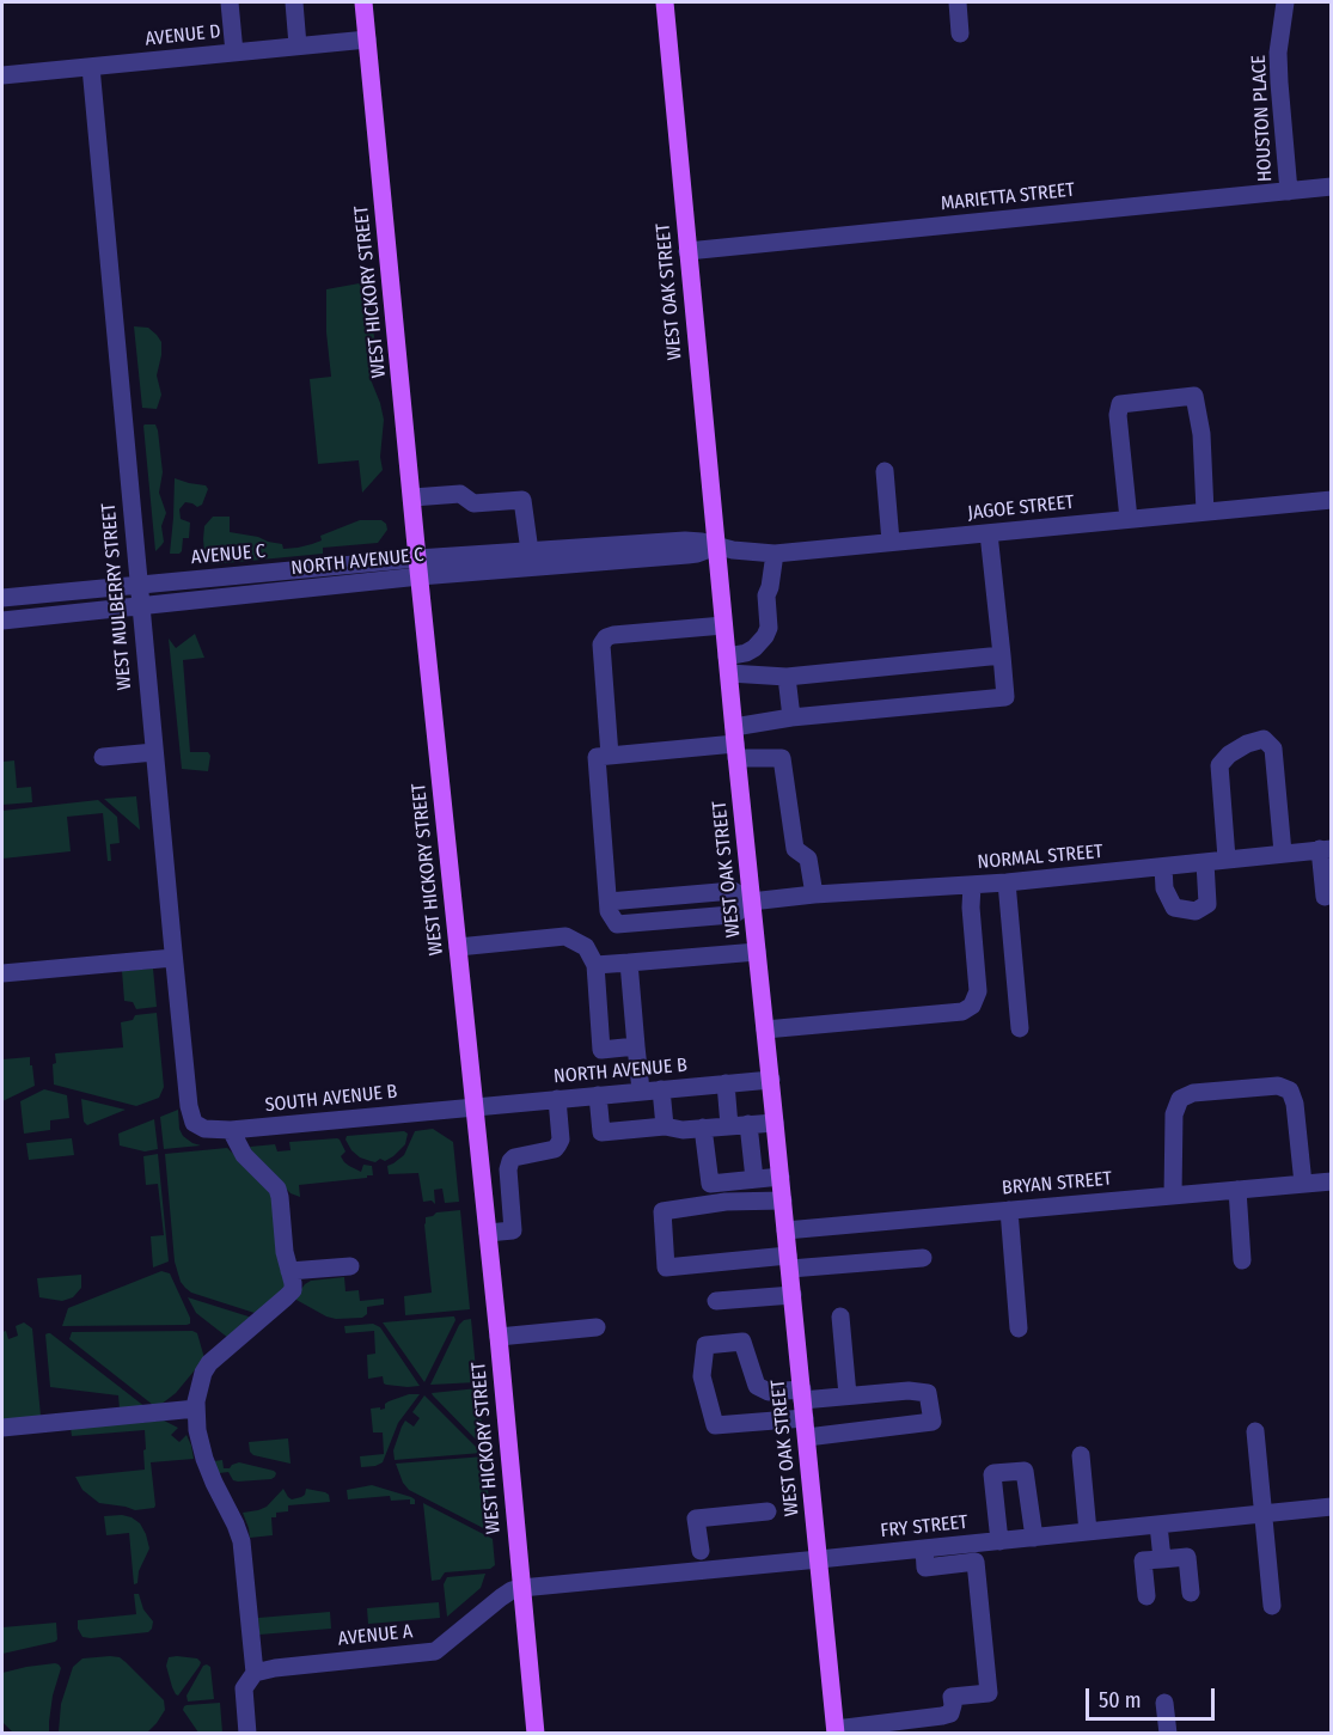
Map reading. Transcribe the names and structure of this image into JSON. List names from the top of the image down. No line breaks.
{"streets":{"main road":["WEST HICKORY STREET","WEST OAK STREET"],"street":["AVENUE D","HOUSTON PLACE","MARIETTA STREET","JAGOE STREET","AVENUE C","NORTH AVENUE C","WEST MULBERRY STREET","NORMAL STREET","NORTH AVENUE B","SOUTH AVENUE B","BRYAN STREET","FRY STREET","AVENUE A"]},"crossings":[["AVENUE D","WEST HICKORY STREET"],["AVENUE D","WEST MULBERRY STREET"],["HOUSTON PLACE","MARIETTA STREET"],["MARIETTA STREET","WEST OAK STREET"],["WEST HICKORY STREET","AVENUE C"],["WEST HICKORY STREET","NORTH AVENUE C"],["WEST HICKORY STREET","NORTH AVENUE B"],["WEST HICKORY STREET","SOUTH AVENUE B"],["WEST HICKORY STREET","FRY STREET"],["WEST HICKORY STREET","AVENUE A"],["WEST OAK STREET","JAGOE STREET"],["WEST OAK STREET","AVENUE C"],["WEST OAK STREET","NORTH AVENUE C"],["WEST OAK STREET","NORMAL STREET"],["WEST OAK STREET","NORTH AVENUE B"],["WEST OAK STREET","BRYAN STREET"],["WEST OAK STREET","FRY STREET"],["JAGOE STREET","AVENUE C"],["JAGOE STREET","NORTH AVENUE C"],["AVENUE C","NORTH AVENUE C"],["AVENUE C","WEST MULBERRY STREET"],["NORTH AVENUE C","WEST MULBERRY STREET"],["WEST MULBERRY STREET","SOUTH AVENUE B"],["NORTH AVENUE B","SOUTH AVENUE B"],["FRY STREET","AVENUE A"]],"scale_bar":"50 m"}
